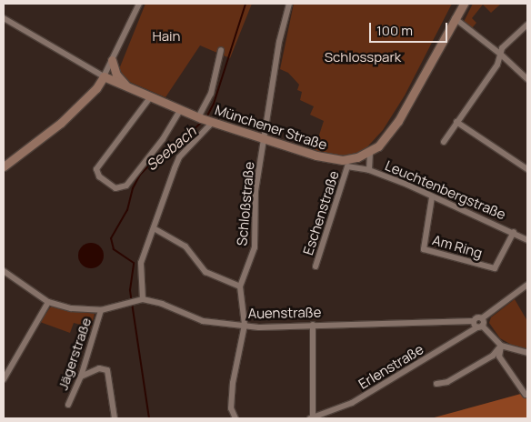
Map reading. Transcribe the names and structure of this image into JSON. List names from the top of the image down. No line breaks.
{"streets":{"main road":["Münchener Straße"],"street":["Leuchtenbergstraße","Schloßstraße","Eschenstraße","Am Ring","Auenstraße","Jägerstraße","Erlenstraße"]},"crossings":[["Münchener Straße","Leuchtenbergstraße"],["Münchener Straße","Schloßstraße"],["Münchener Straße","Eschenstraße"],["Leuchtenbergstraße","Eschenstraße"],["Leuchtenbergstraße","Am Ring"],["Schloßstraße","Auenstraße"]],"water":["Seebach"],"parks":["Hain","Schlosspark"],"scale_bar":"100 m"}
